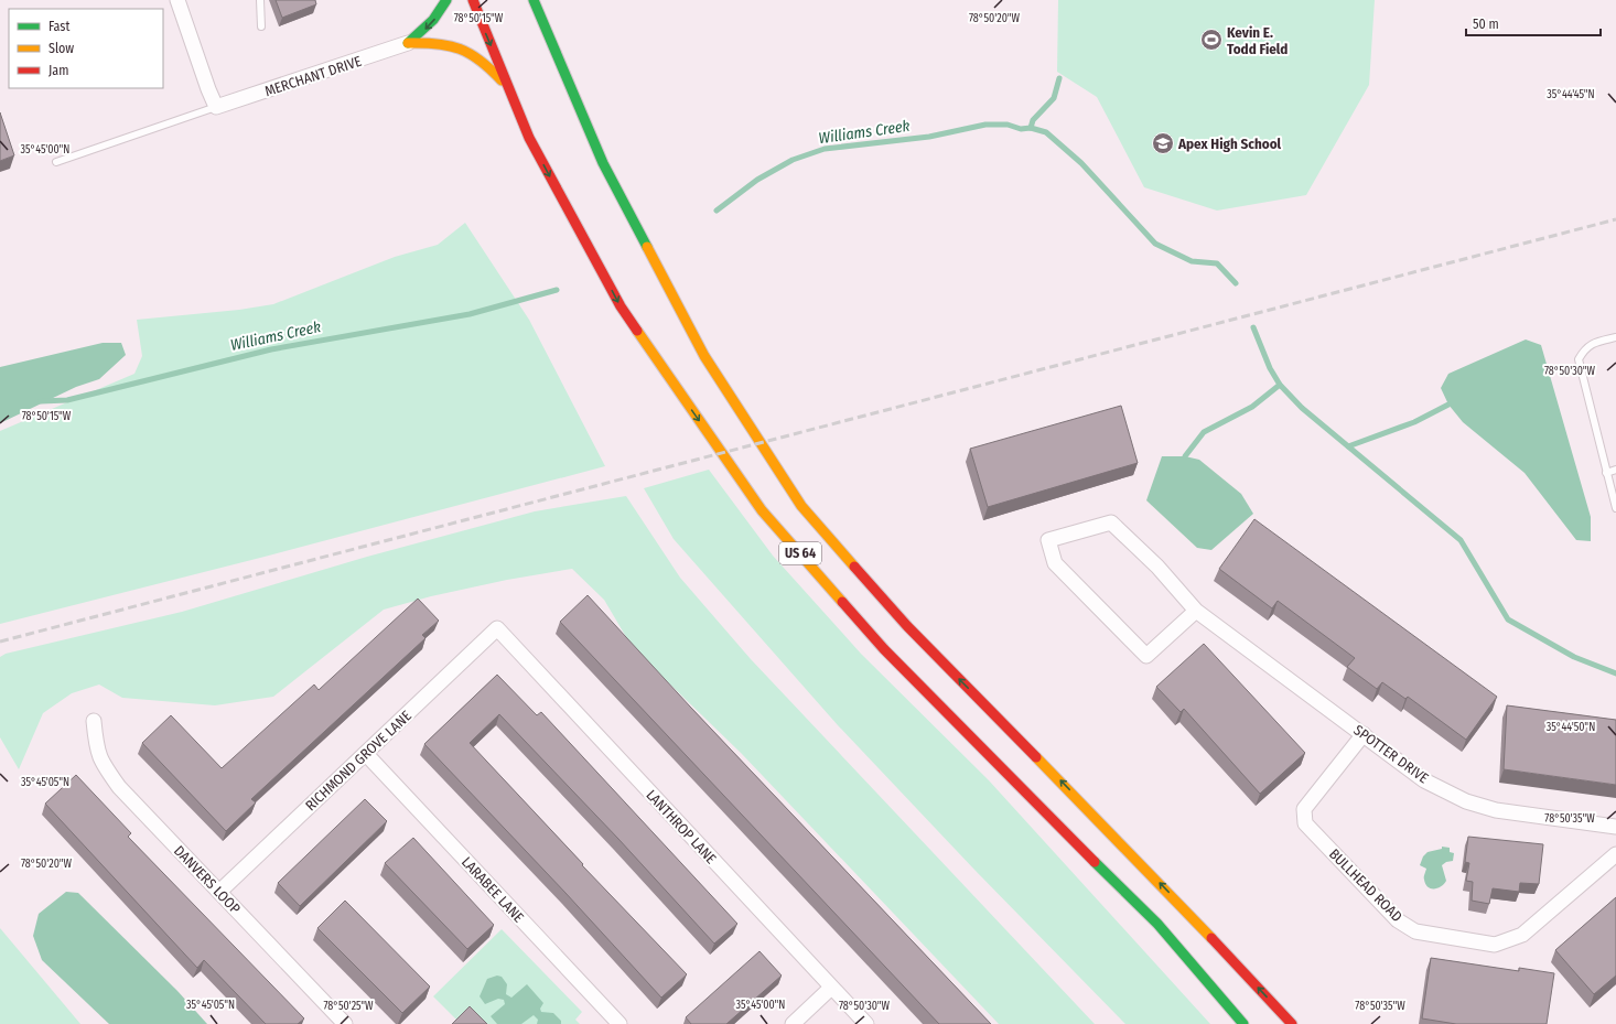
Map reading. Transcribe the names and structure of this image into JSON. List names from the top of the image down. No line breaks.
{"streets":{"highway":["US 64"],"street":["MERCHANT DRIVE","SPOTTER DRIVE","RICHMOND GROVE LANE","LANTHROP LANE","DANVERS LOOP","BULLHEAD ROAD","LARABEE LANE"]},"crossings":[["SPOTTER DRIVE","BULLHEAD ROAD"],["RICHMOND GROVE LANE","LANTHROP LANE"],["RICHMOND GROVE LANE","DANVERS LOOP"],["RICHMOND GROVE LANE","LARABEE LANE"]],"water":["Williams Creek"],"places":{"sports":["Kevin E. Todd Field"],"school or university":["Apex High School"]},"legend":["Fast","Slow","Jam"],"scale_bar":"50 m","coordinates":["78°50'15\"W","78°50'20\"W","35°44'45\"N","35°45'00\"N","78°50'30\"W","35°44'50\"N","35°45'05\"N","78°50'35\"W","78°50'25\"W"]}
